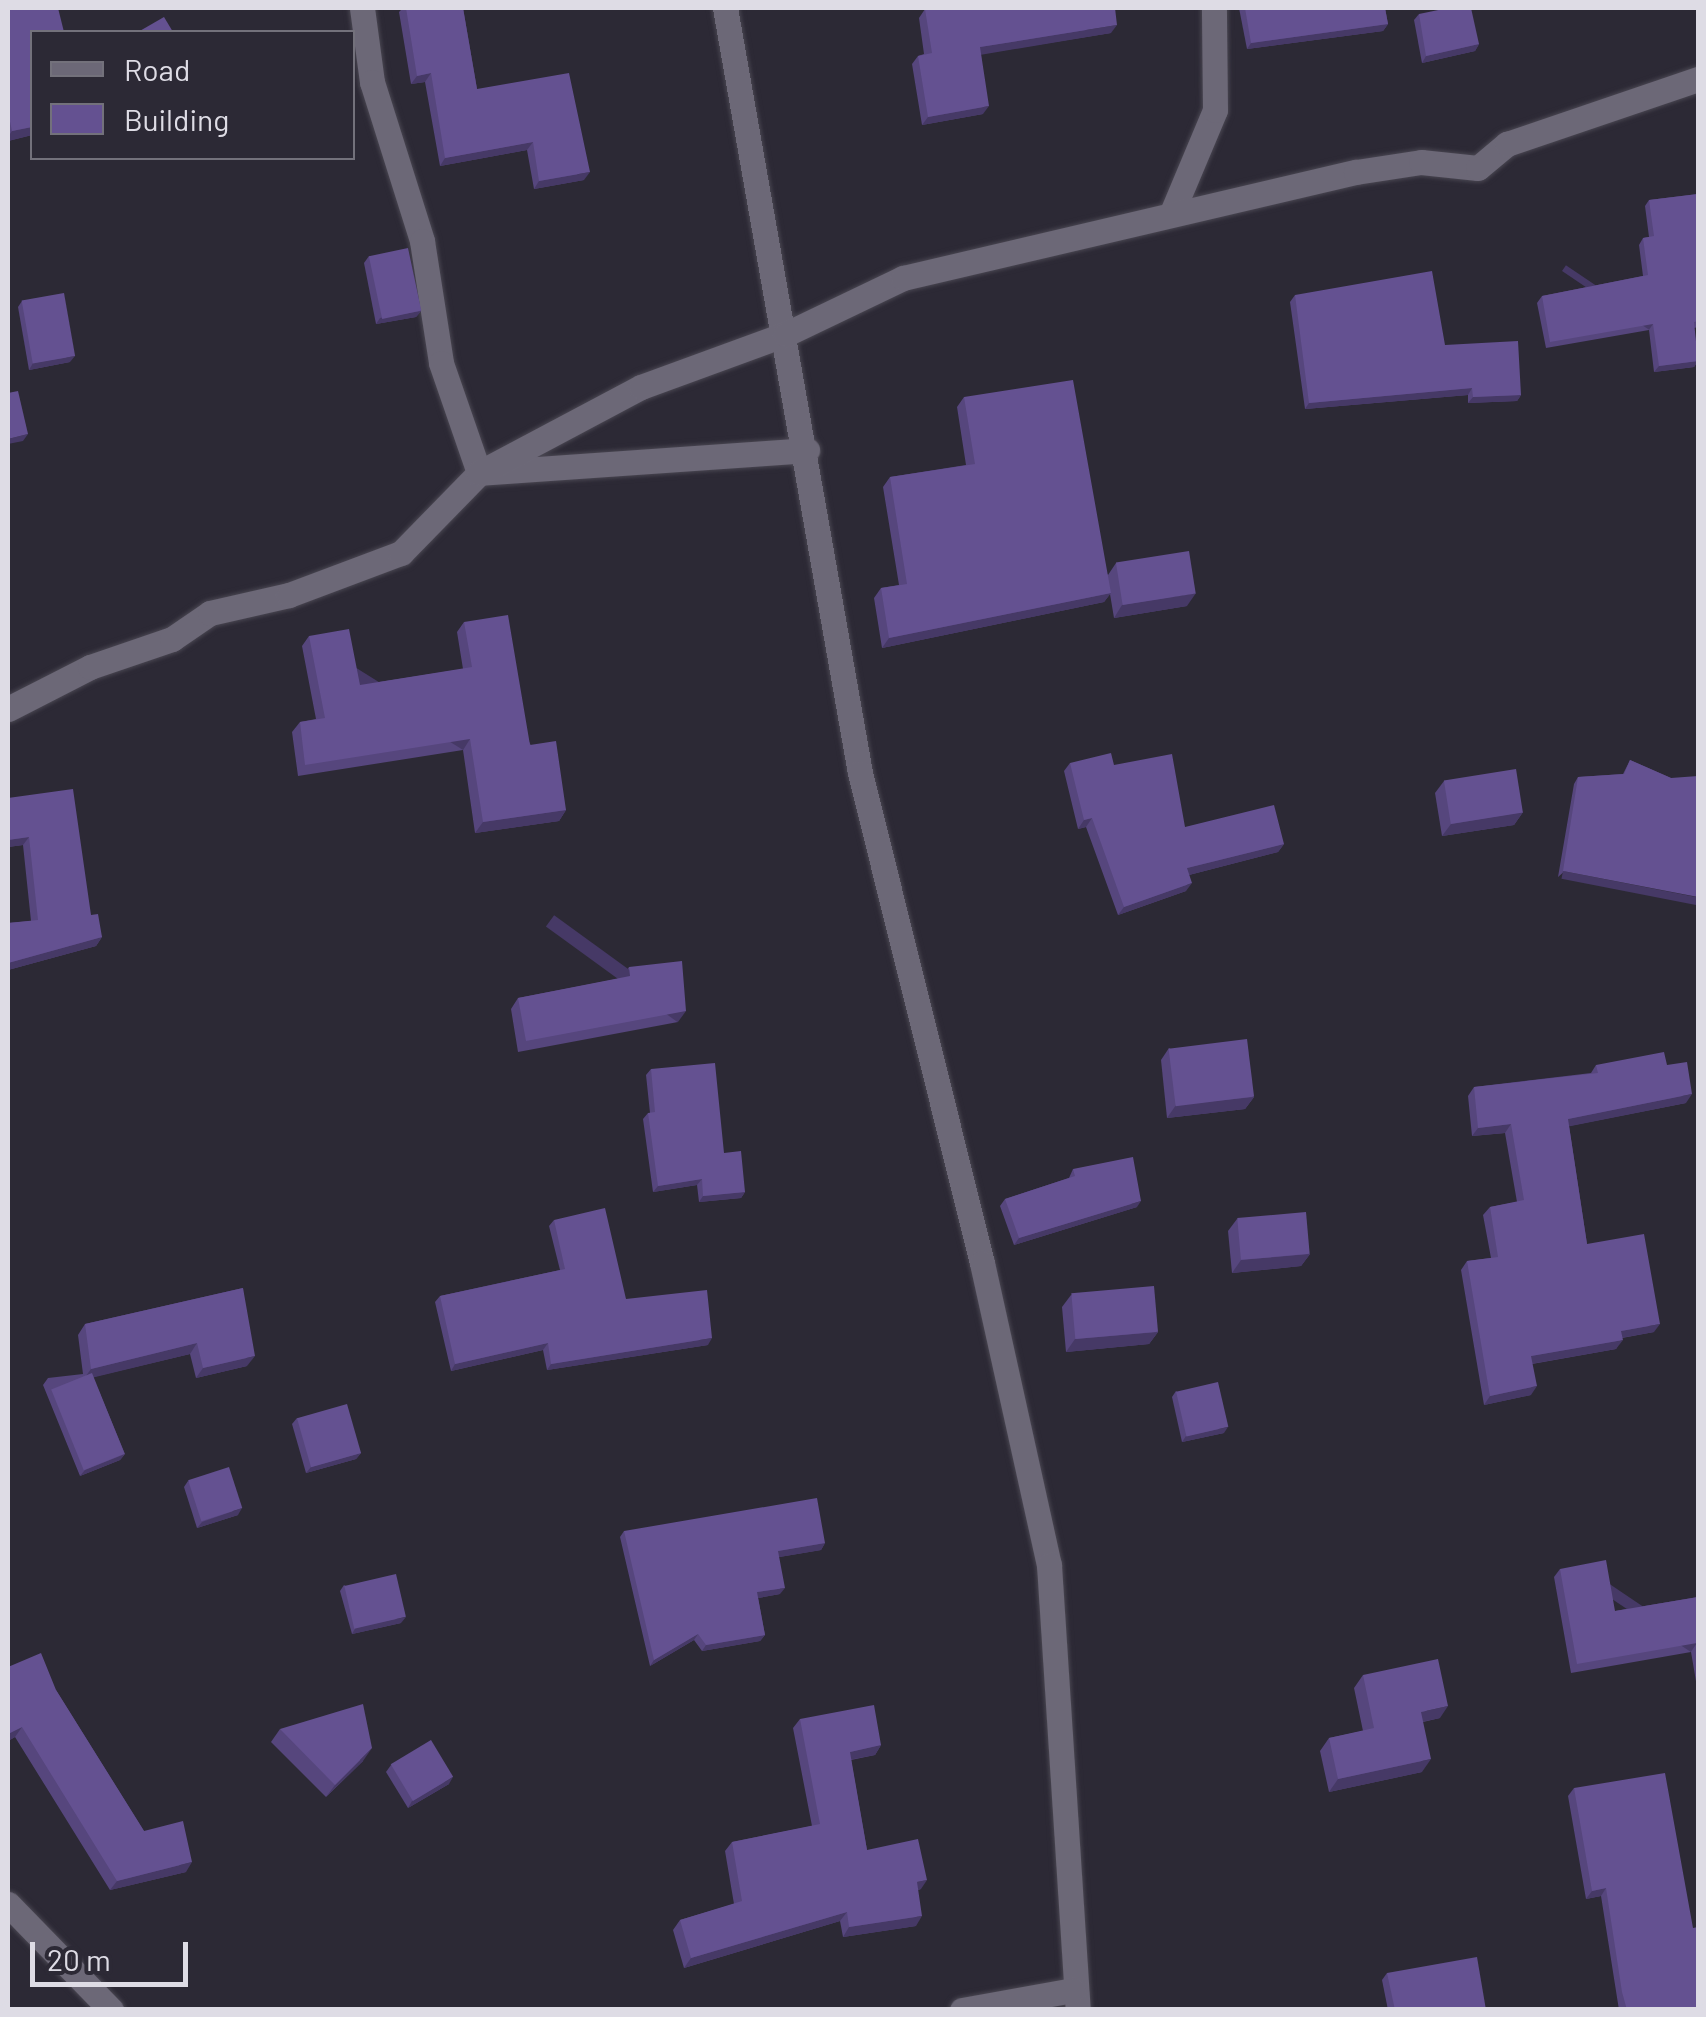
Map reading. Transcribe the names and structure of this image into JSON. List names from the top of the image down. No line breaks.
{"legend":["Road","Building"],"scale_bar":"20 m"}
